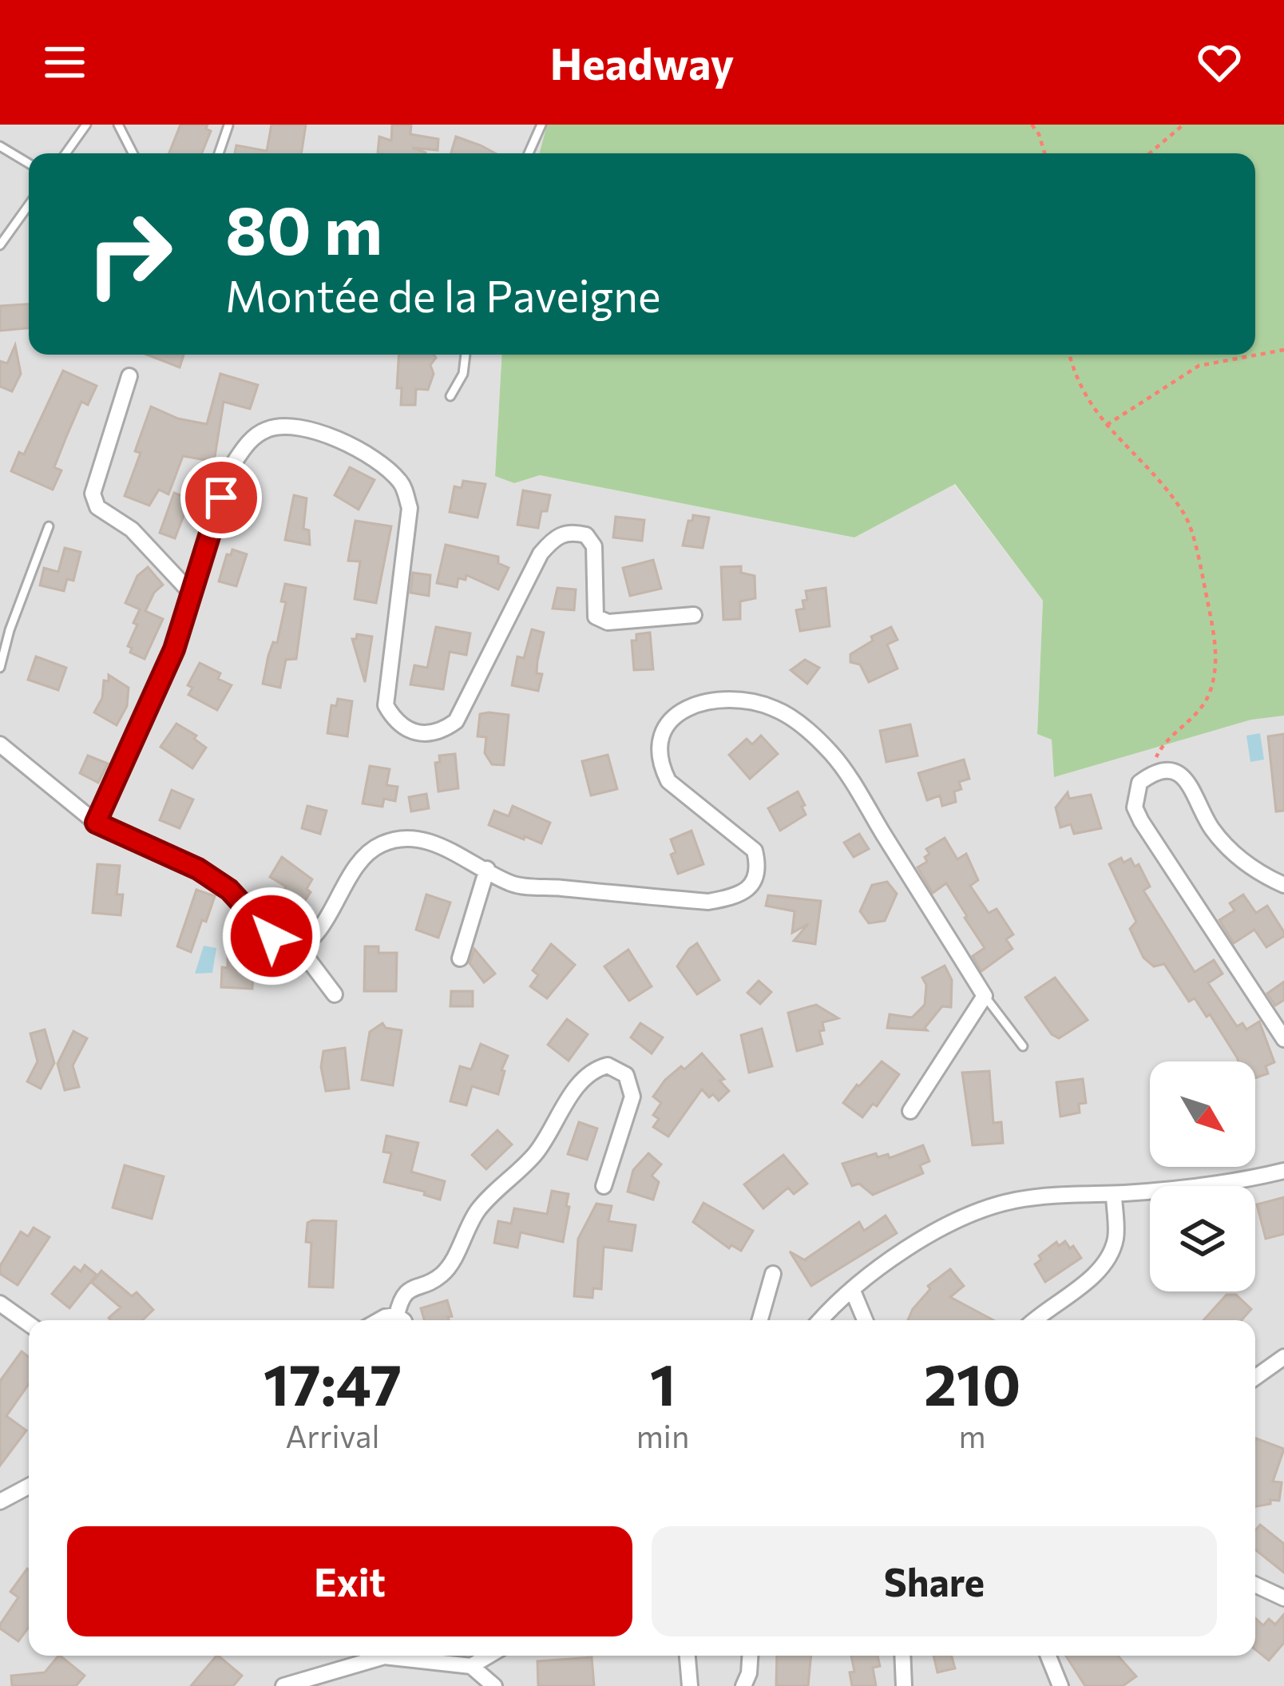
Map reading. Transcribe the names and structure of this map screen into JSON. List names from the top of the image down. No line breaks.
{"north":"bottom right","page":{"header":"Headway","turn":["80 m","Montée de la Paveigne"],"eta":["17:47","Arrival","1","min","210","m"],"buttons":["Exit","Share"]}}
